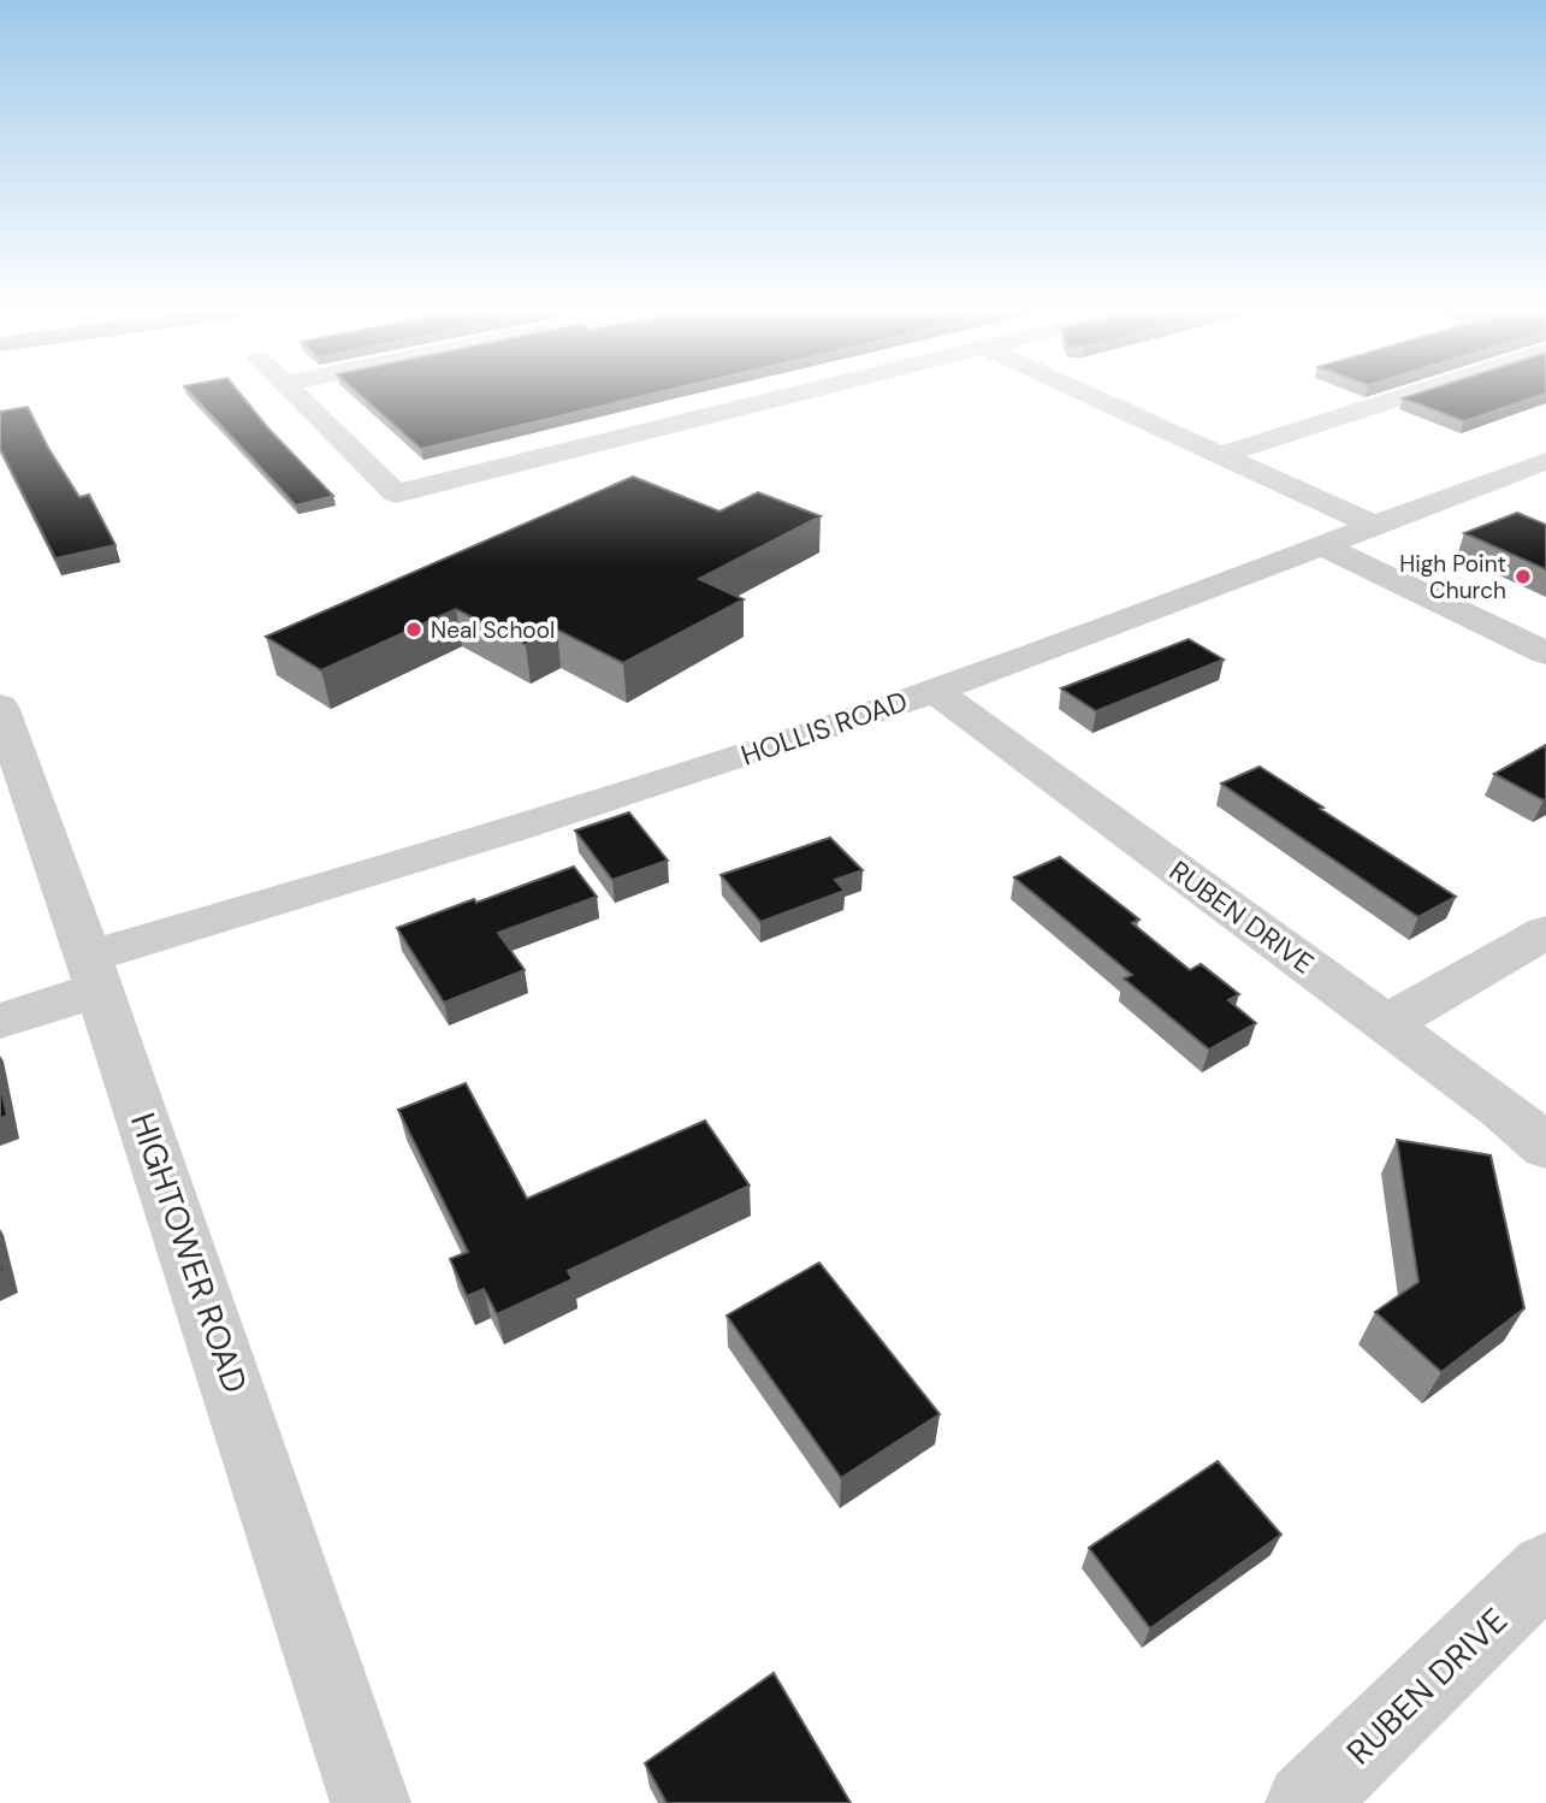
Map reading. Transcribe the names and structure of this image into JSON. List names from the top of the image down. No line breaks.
{"streets":{"street":["HOLLIS ROAD","RUBEN DRIVE","HIGHTOWER ROAD"]},"crossings":[["HOLLIS ROAD","RUBEN DRIVE"],["HOLLIS ROAD","HIGHTOWER ROAD"]],"places":["High Point Church","Neal School"]}
